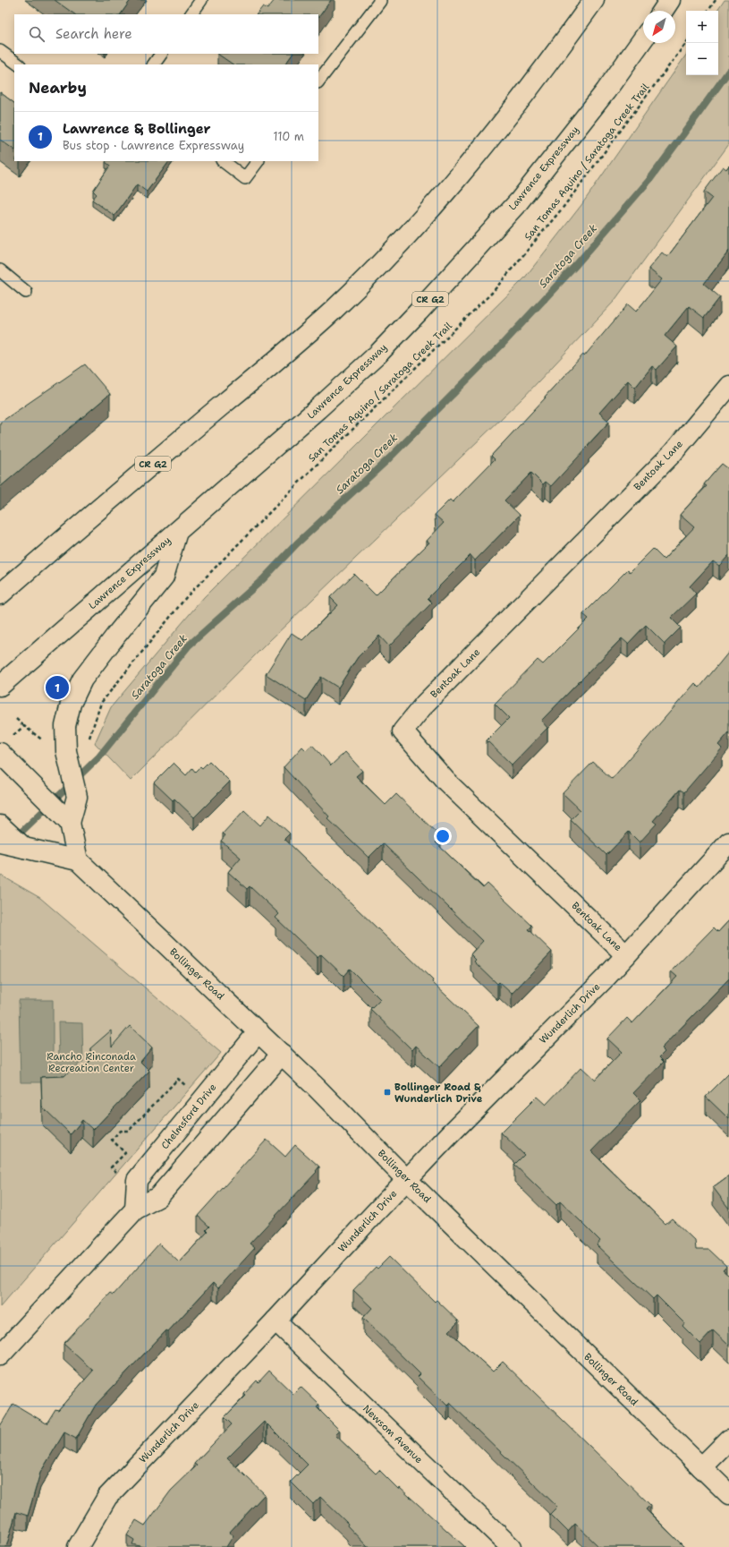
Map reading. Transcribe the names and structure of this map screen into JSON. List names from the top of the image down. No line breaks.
{"streets":{"main road":["Lawrence Expressway","CR G2","Bentoak Lane","Bollinger Road","Wunderlich Drive","Chelmsford Drive","Newsom Avenue"],"path":["San Tomas Aquino / Saratoga Creek Trail"]},"crossings":[["Bentoak Lane","Wunderlich Drive"],["Bollinger Road","Wunderlich Drive"],["Bollinger Road","Chelmsford Drive"],["Wunderlich Drive","Newsom Avenue"]],"water":["Saratoga Creek"],"parks":["Rancho Rinconada Recreation Center"],"places":{"transit":["Bollinger Road & Wunderlich Drive"]},"north":"bottom left","page":{"map_buttons":["+","−"],"search":"Search here","heading":"Nearby","list":[{"mark":"1","name":"Lawrence & Bollinger","note":"Bus stop · Lawrence Expressway","value":"110 m"}],"pins":"1"}}
